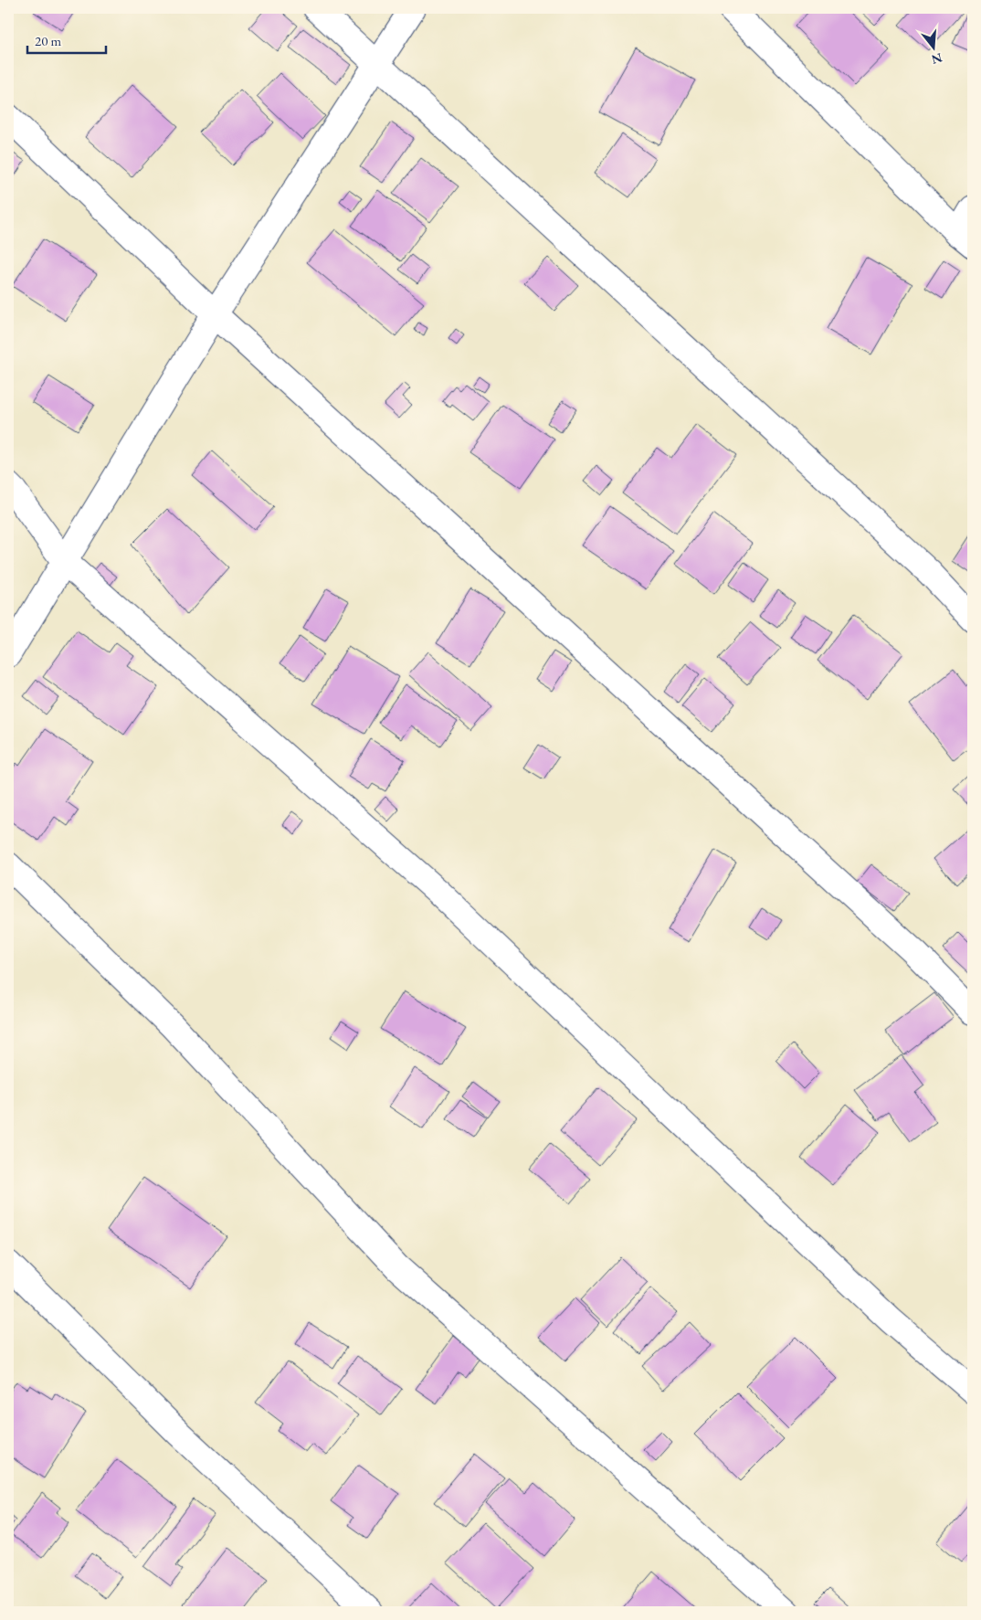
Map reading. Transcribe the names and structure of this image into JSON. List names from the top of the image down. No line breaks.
{"scale_bar":"20 m","north":"bottom"}
